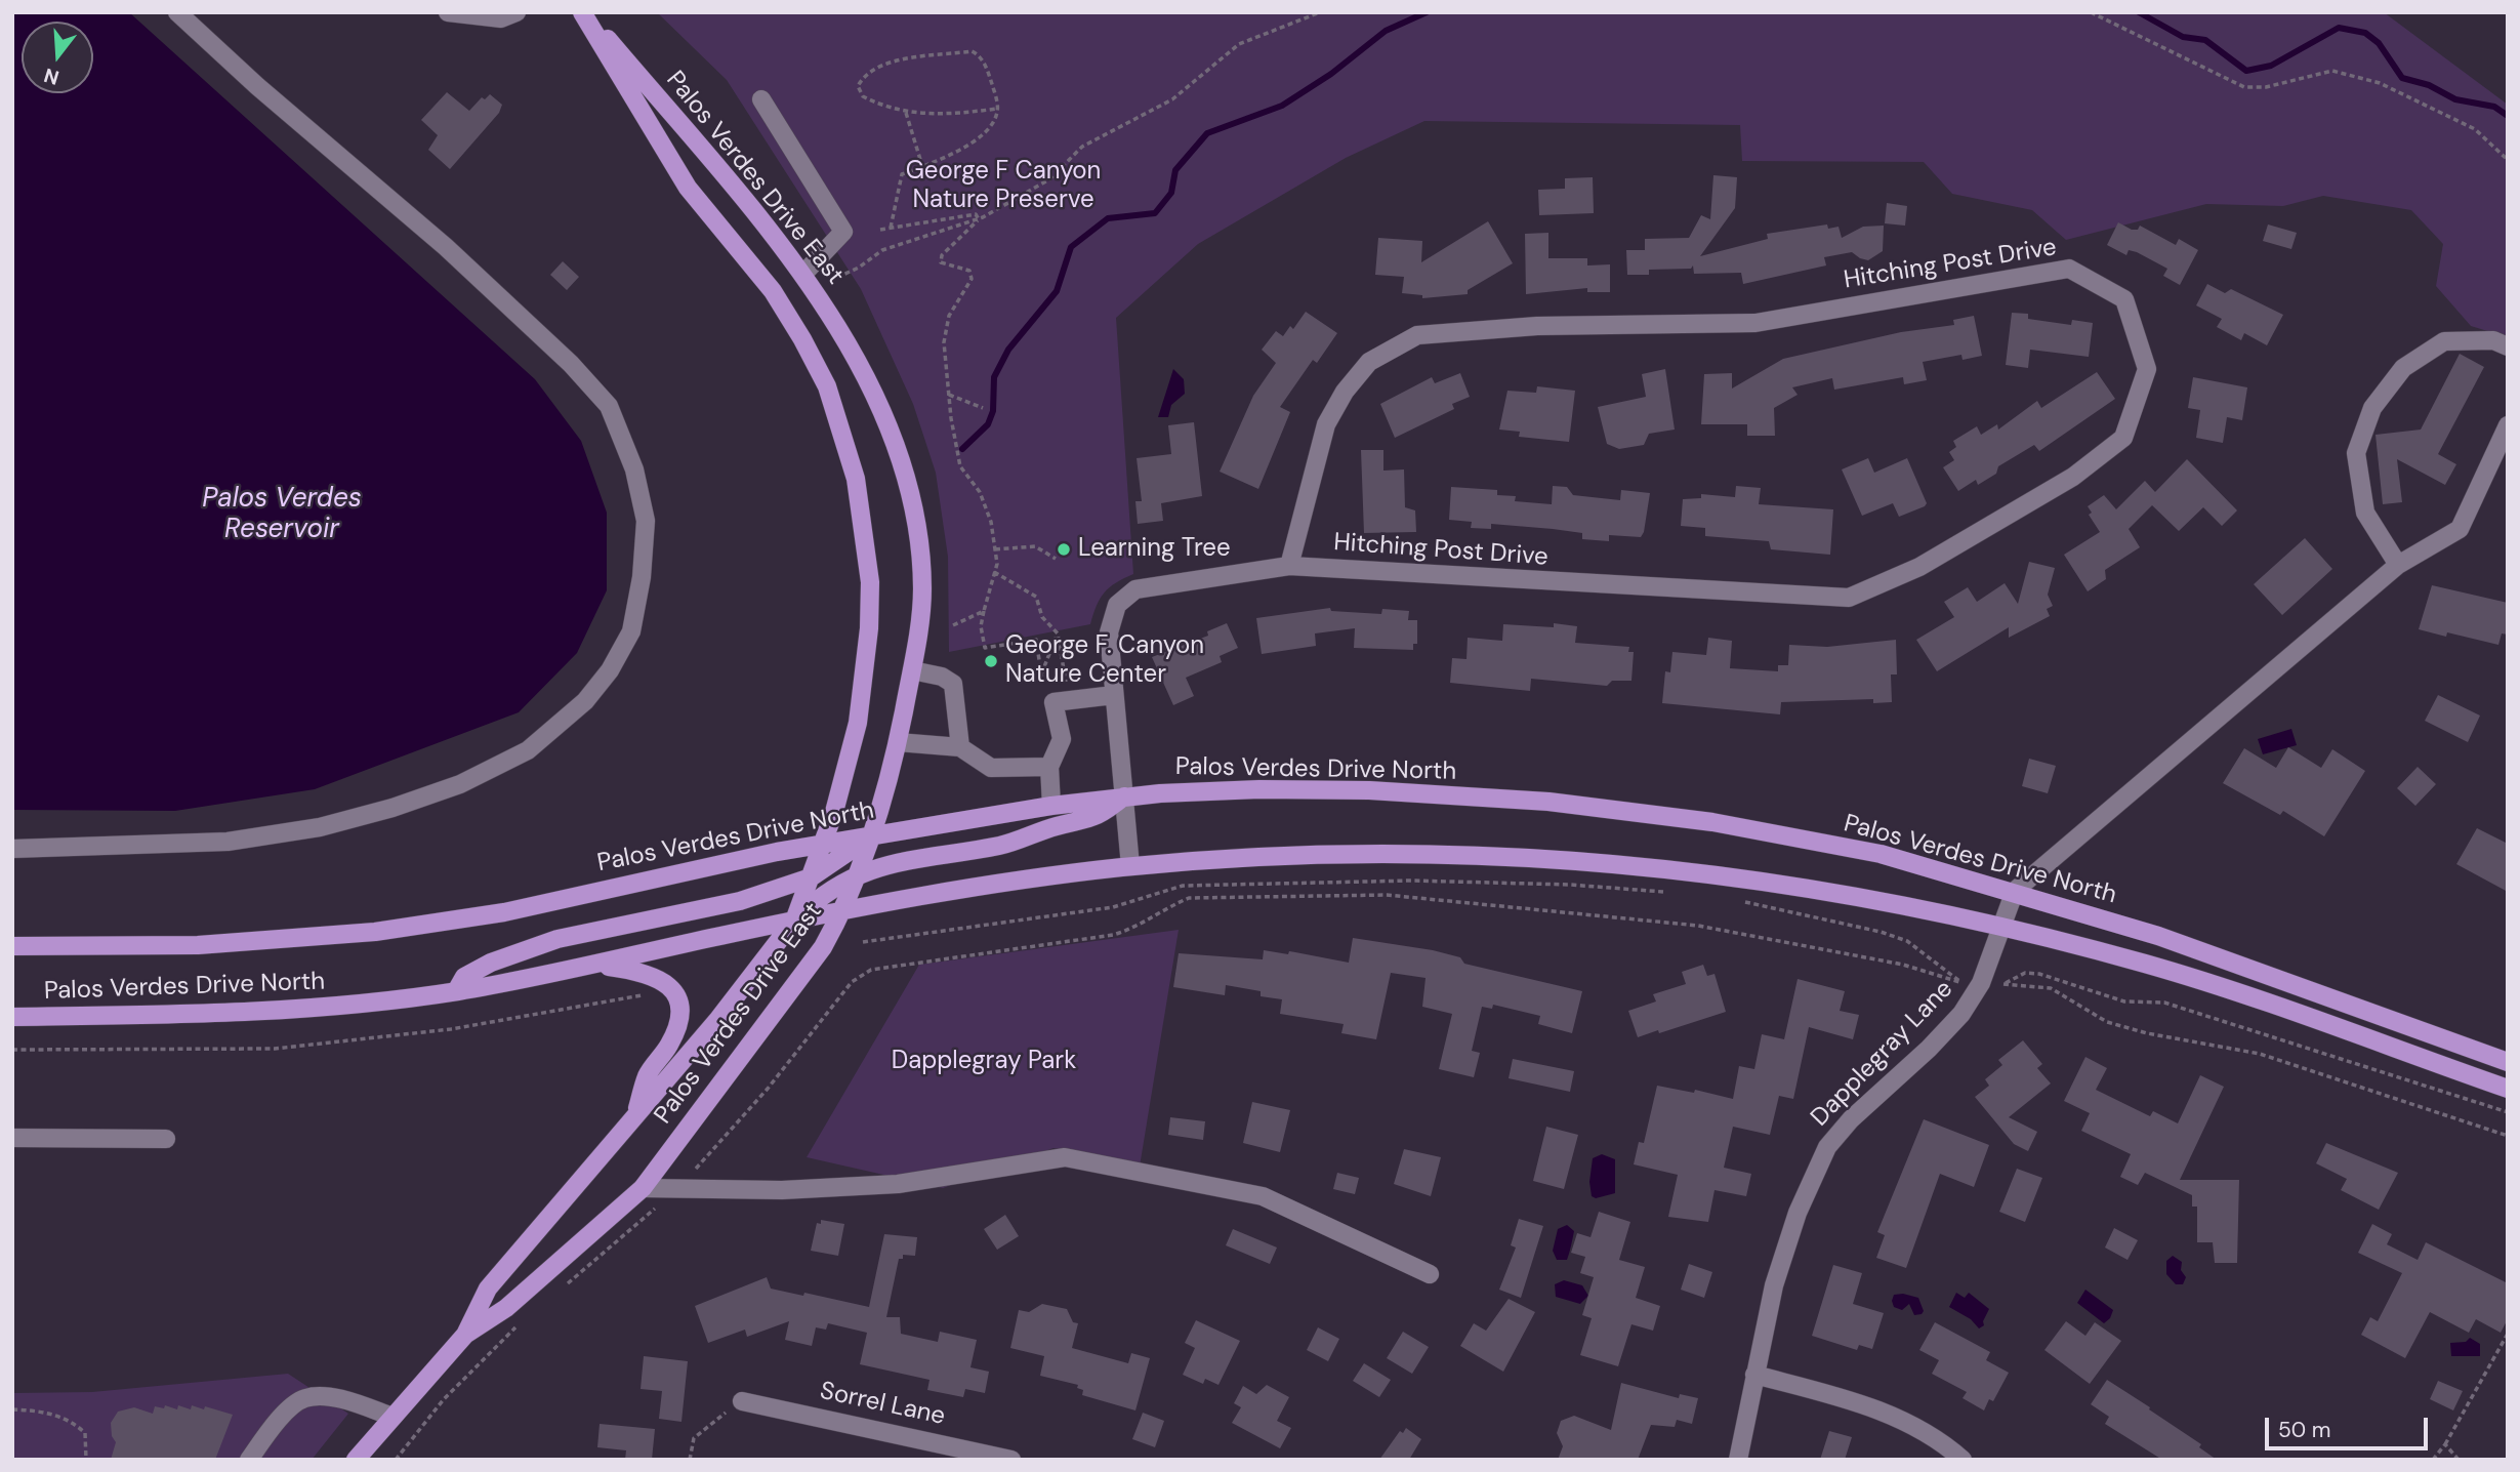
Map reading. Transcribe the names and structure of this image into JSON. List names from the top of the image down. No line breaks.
{"streets":{"main road":["Palos Verdes Drive East","Palos Verdes Drive North"],"street":["Hitching Post Drive","Dapplegray Lane","Sorrel Lane"]},"crossings":[["Palos Verdes Drive East","Palos Verdes Drive North"],["Hitching Post Drive","Palos Verdes Drive North"],["Palos Verdes Drive North","Dapplegray Lane"]],"water":["Palos Verdes Reservoir"],"parks":["George F Canyon Nature Preserve","Dapplegray Park"],"places":["Learning Tree","George F. Canyon Nature Center"],"scale_bar":"50 m","north":"bottom"}
